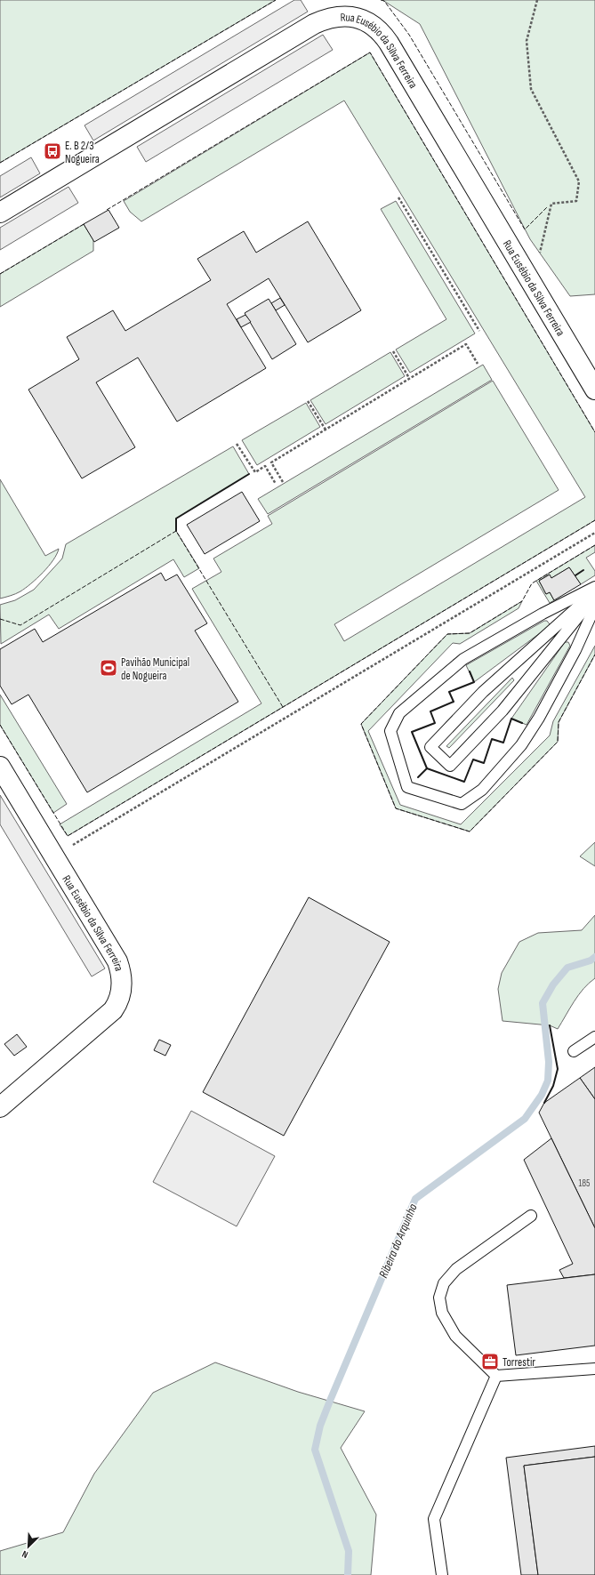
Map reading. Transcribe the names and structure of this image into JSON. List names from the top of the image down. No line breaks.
{"streets":{"street":["Rua Eusébio da Silva Ferreira"]},"water":["Ribeira do Arquinho"],"places":{"bus stop":["E. B 2/3 Nogueira"],"sports":["Pavihão Municipal de Nogueira"],"office":["Torrestir"]},"house_numbers":["185"],"north":"bottom left"}
